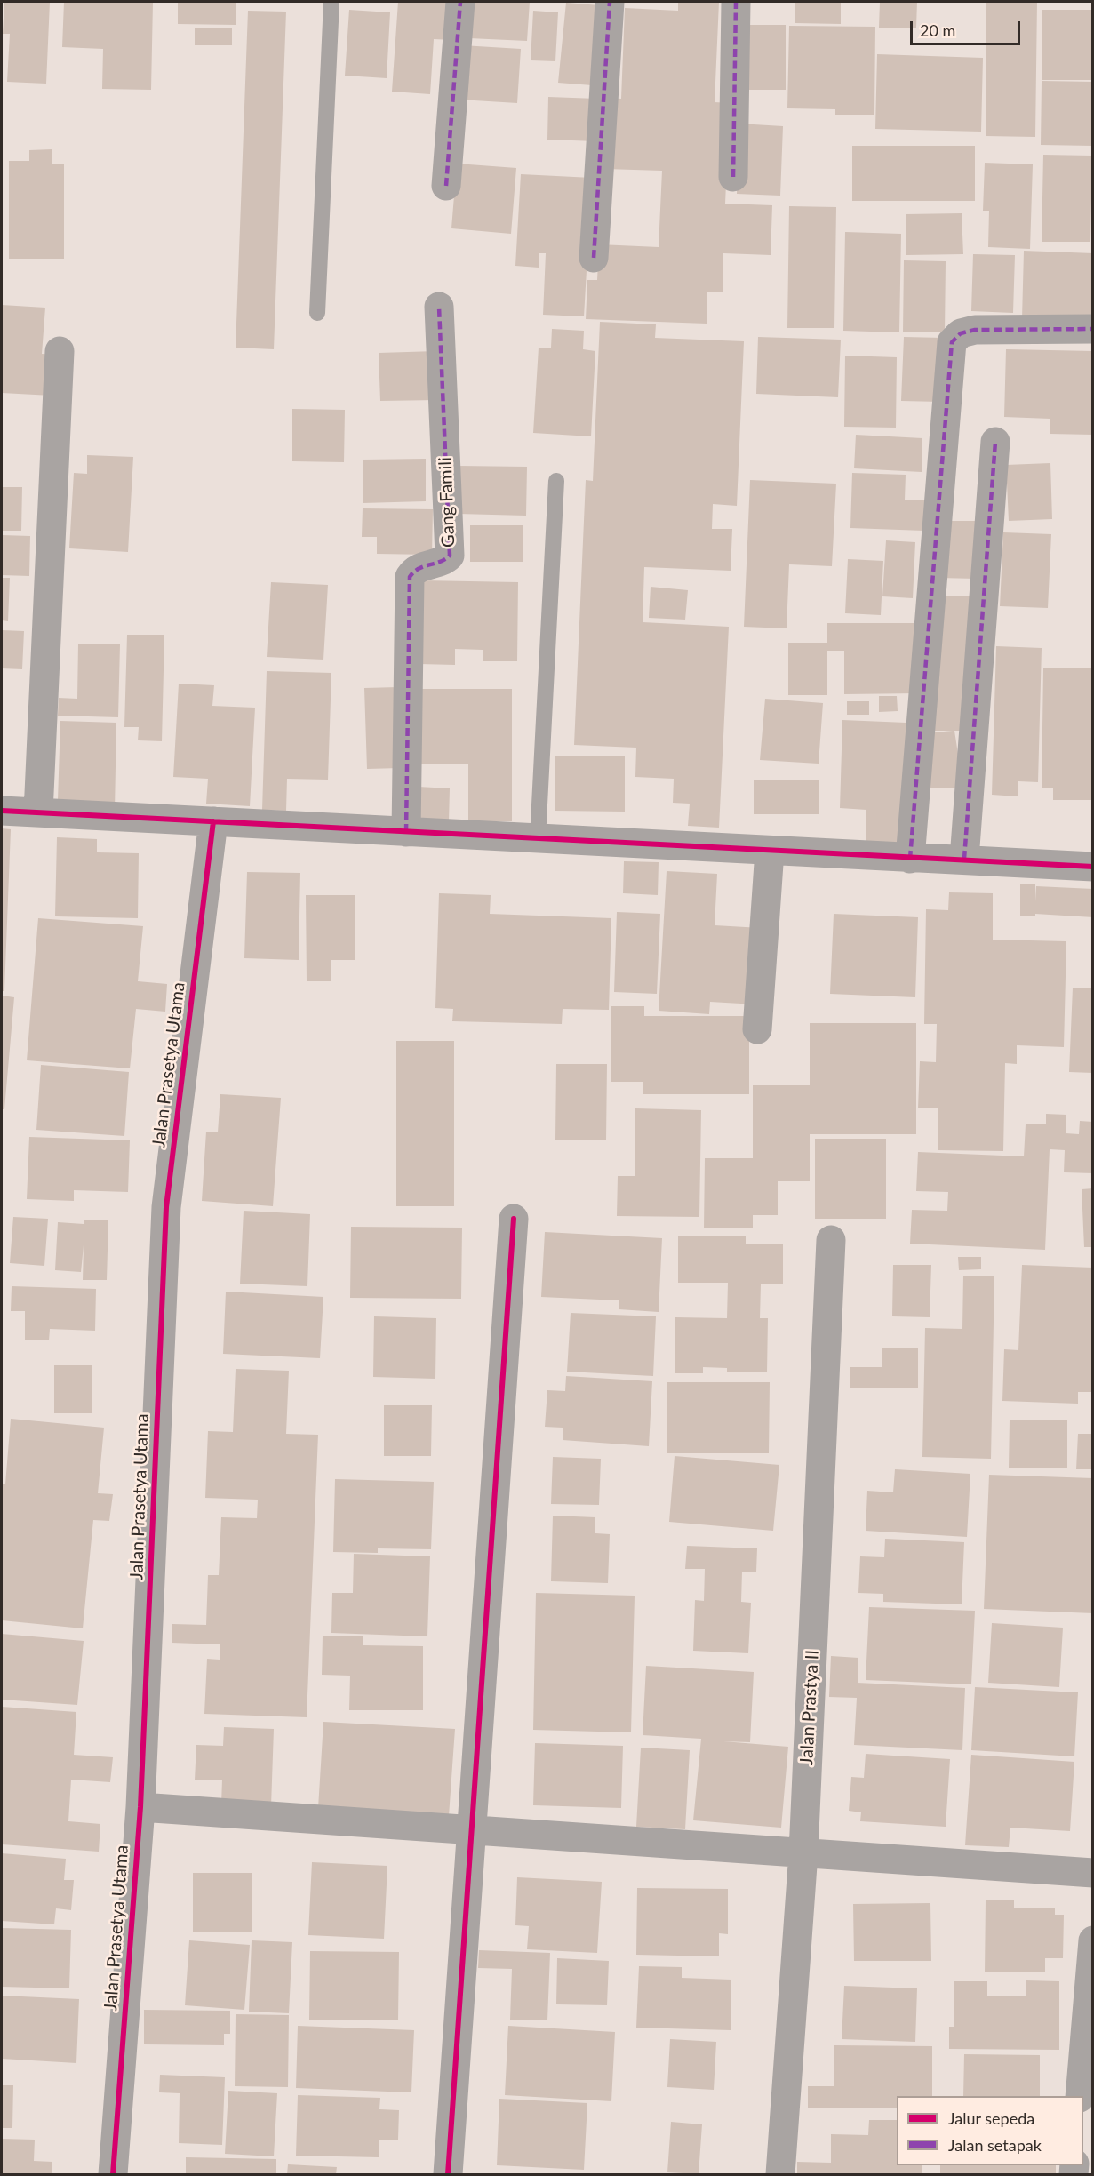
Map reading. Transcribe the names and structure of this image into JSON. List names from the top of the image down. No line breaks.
{"streets":{"street":["Gang Famili","Jalan Prasetya Utama","Jalan Prastya II"]},"legend":["Jalur sepeda","Jalan setapak"],"scale_bar":"20 m"}
